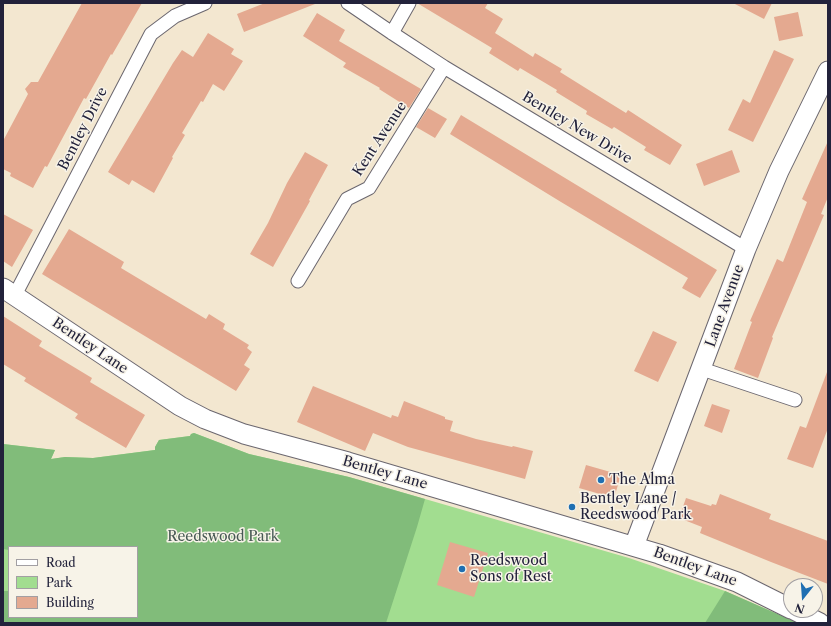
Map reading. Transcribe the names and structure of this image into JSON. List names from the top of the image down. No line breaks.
{"streets":{"street":["Bentley New Drive","Bentley Drive","Kent Avenue","Lane Avenue","Bentley Lane"]},"crossings":[["Bentley New Drive","Kent Avenue"],["Bentley New Drive","Lane Avenue"],["Bentley Drive","Bentley Lane"],["Lane Avenue","Bentley Lane"]],"parks":["Reedswood Park"],"places":["The Alma","Bentley Lane / Reedswood Park","Reedswood Sons of Rest"],"legend":["Road","Park","Building"],"north":"bottom"}
